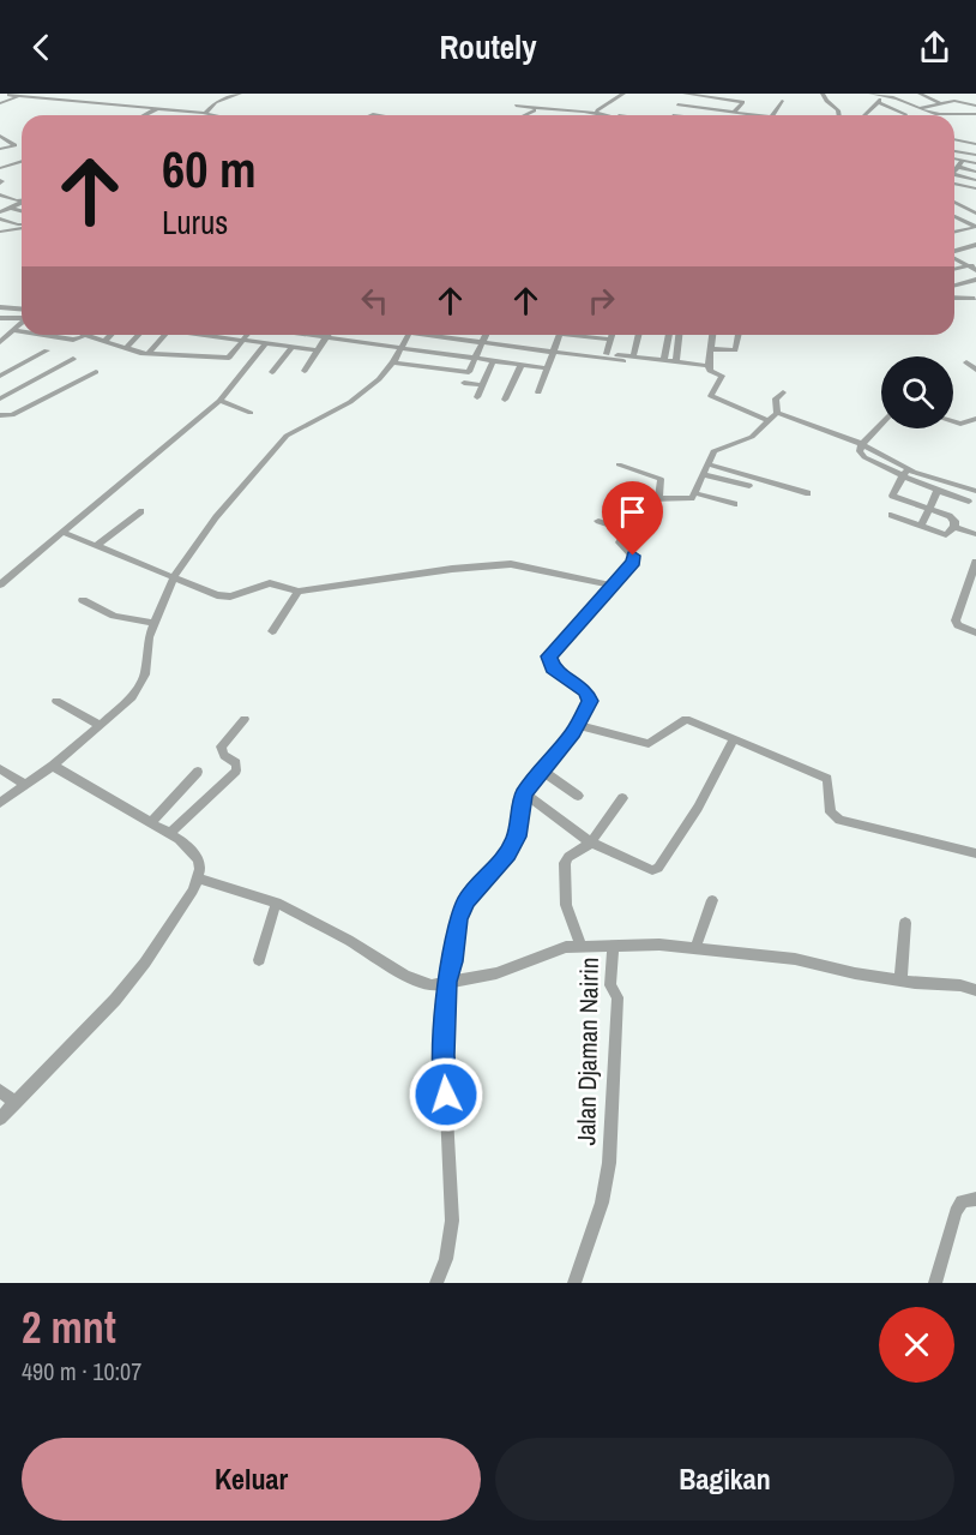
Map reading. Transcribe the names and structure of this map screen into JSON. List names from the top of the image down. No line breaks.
{"streets":{"street":["Jalan Djaman Nairin"]},"page":{"header":"Routely","turn":["60 m","Lurus"],"heading":["2 mnt","490 m · 10:07"],"buttons":["Keluar","Bagikan"]}}
